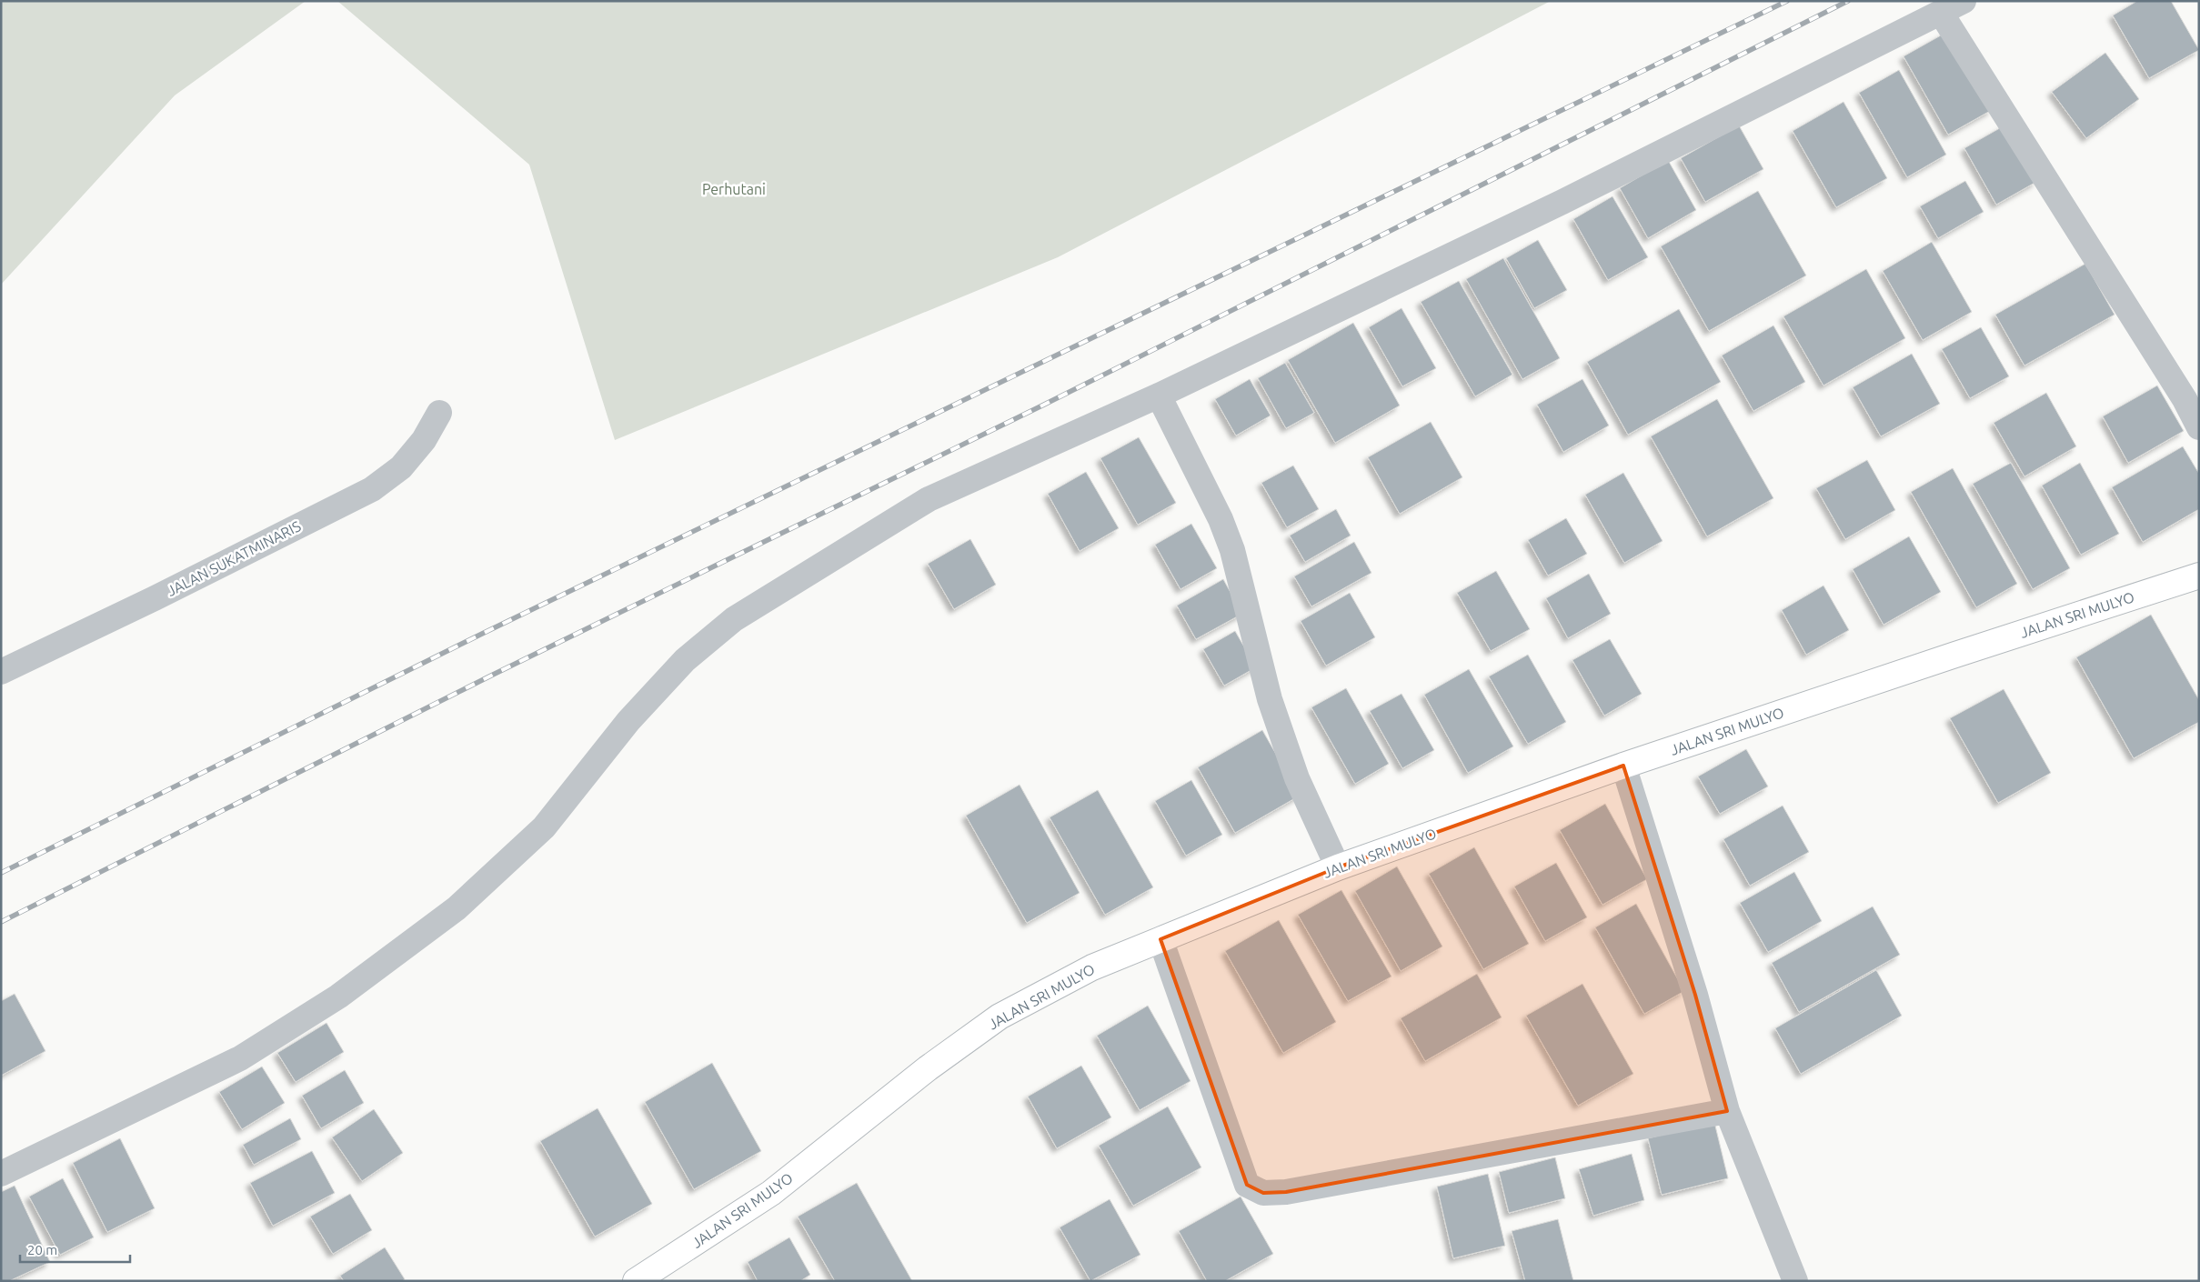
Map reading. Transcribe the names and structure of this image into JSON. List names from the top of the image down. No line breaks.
{"streets":{"main road":["JALAN SRI MULYO"],"street":["JALAN SUKATMINARIS"]},"parks":["Perhutani"],"scale_bar":"20 m"}
